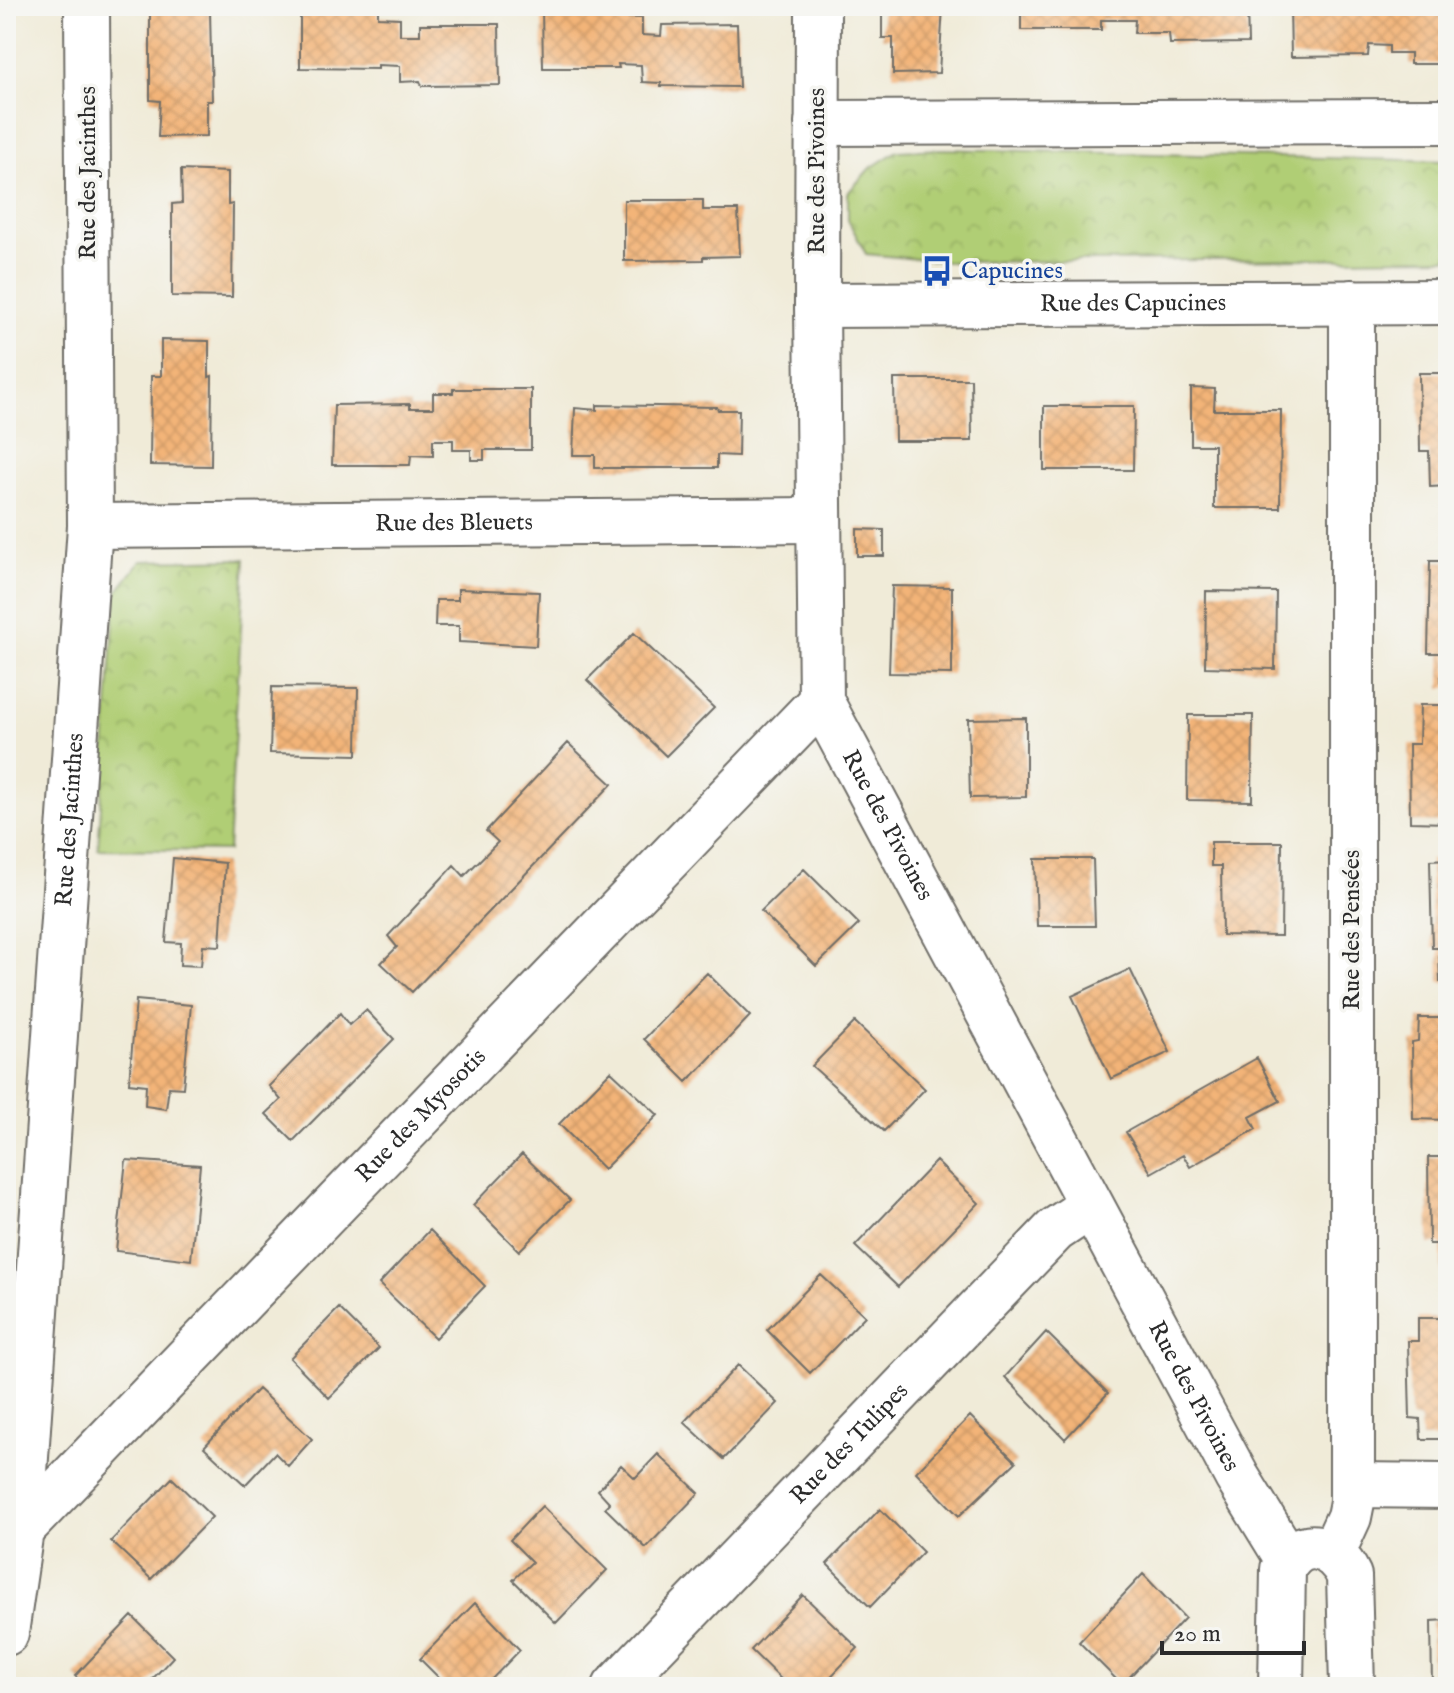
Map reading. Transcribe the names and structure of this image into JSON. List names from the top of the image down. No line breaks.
{"streets":{"street":["Rue des Pivoines","Rue des Jacinthes","Rue des Capucines","Rue des Bleuets","Rue des Pensées","Rue des Myosotis","Rue des Tulipes"]},"crossings":[["Rue des Pivoines","Rue des Capucines"],["Rue des Pivoines","Rue des Bleuets"],["Rue des Pivoines","Rue des Myosotis"],["Rue des Pivoines","Rue des Tulipes"],["Rue des Jacinthes","Rue des Bleuets"],["Rue des Jacinthes","Rue des Myosotis"],["Rue des Capucines","Rue des Pensées"]],"places":{"bus stop":["Capucines"]},"scale_bar":"20 m"}
